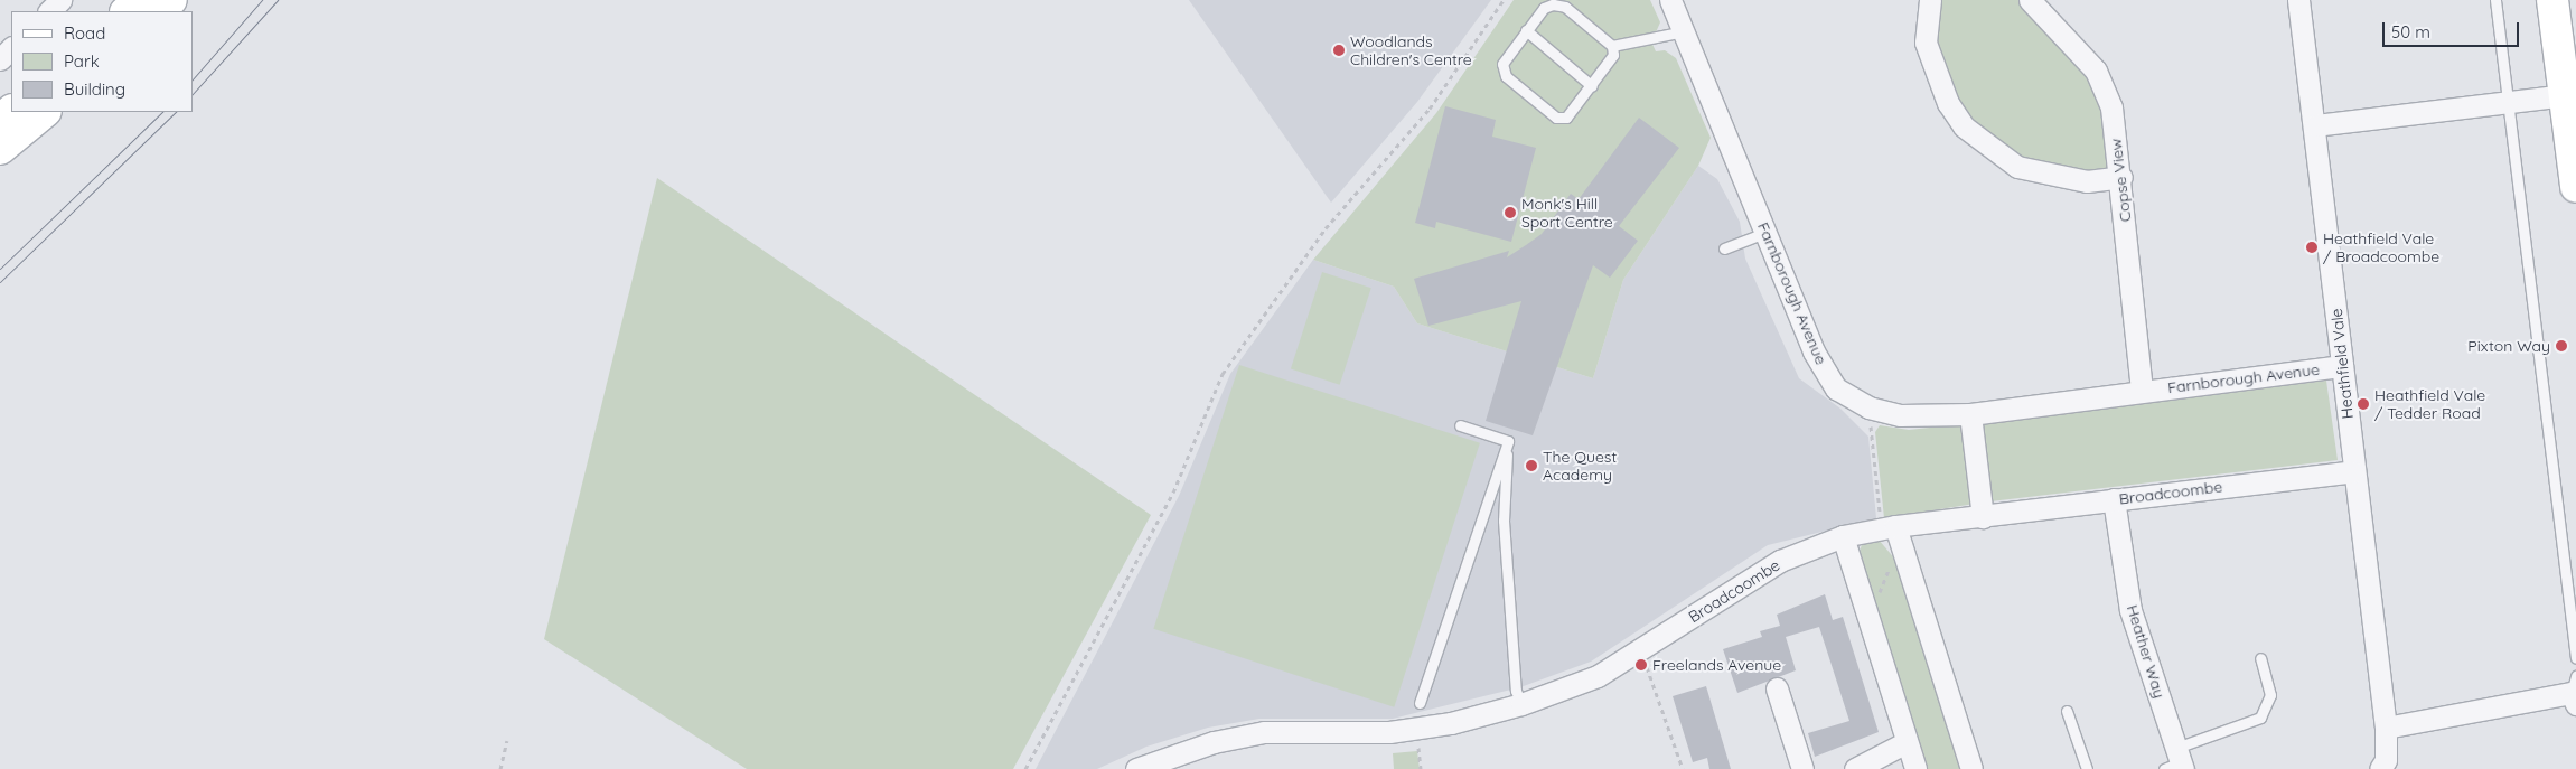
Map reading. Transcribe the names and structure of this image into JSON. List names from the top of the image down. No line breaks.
{"streets":{"street":["Copse View","Farnborough Avenue","Heathfield Vale","Broadcoombe","Heather Way"]},"crossings":[["Copse View","Farnborough Avenue"],["Farnborough Avenue","Heathfield Vale"],["Heathfield Vale","Broadcoombe"],["Broadcoombe","Heather Way"]],"places":["Woodlands Children's Centre","Monk's Hill Sport Centre","Heathfield Vale / Broadcoombe","Pixton Way","Heathfield Vale / Tedder Road","The Quest Academy","Freelands Avenue"],"legend":["Road","Park","Building"],"scale_bar":"50 m"}
